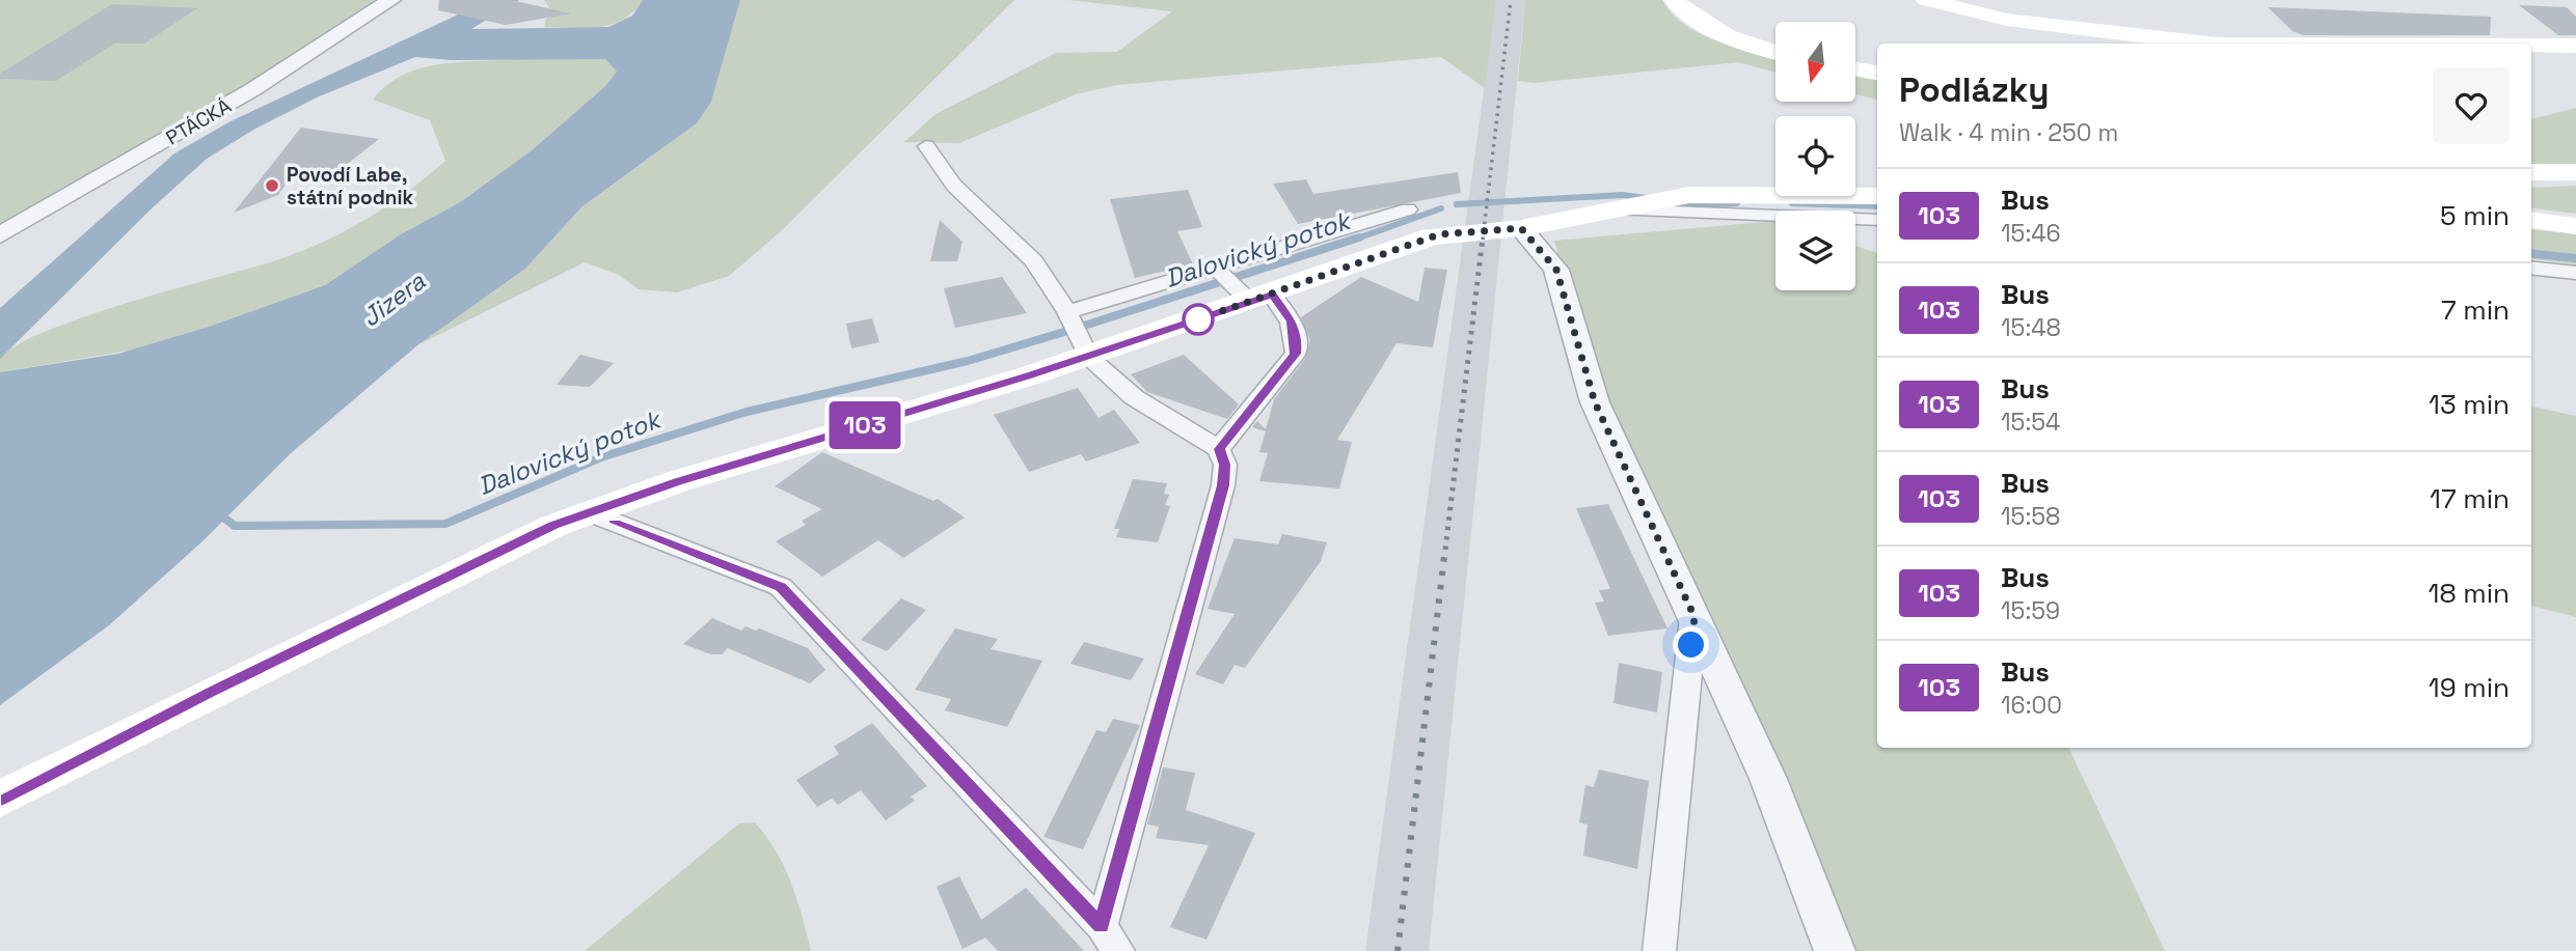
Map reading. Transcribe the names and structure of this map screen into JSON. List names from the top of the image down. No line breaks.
{"streets":{"street":["PTÁCKÁ"]},"water":["Dalovický potok","Jizera"],"places":["Povodí Labe, státní podnik"],"lines":["bus line 103"],"north":"bottom","page":{"on_map":"103","heading":["Podlázky","Walk · 4 min · 250 m"],"list":[{"mark":"103","name":"Bus","note":"15:46","value":"5 min"},{"mark":"103","name":"Bus","note":"15:48","value":"7 min"},{"mark":"103","name":"Bus","note":"15:54","value":"13 min"},{"mark":"103","name":"Bus","note":"15:58","value":"17 min"},{"mark":"103","name":"Bus","note":"15:59","value":"18 min"},{"mark":"103","name":"Bus","note":"16:00","value":"19 min"}]}}
